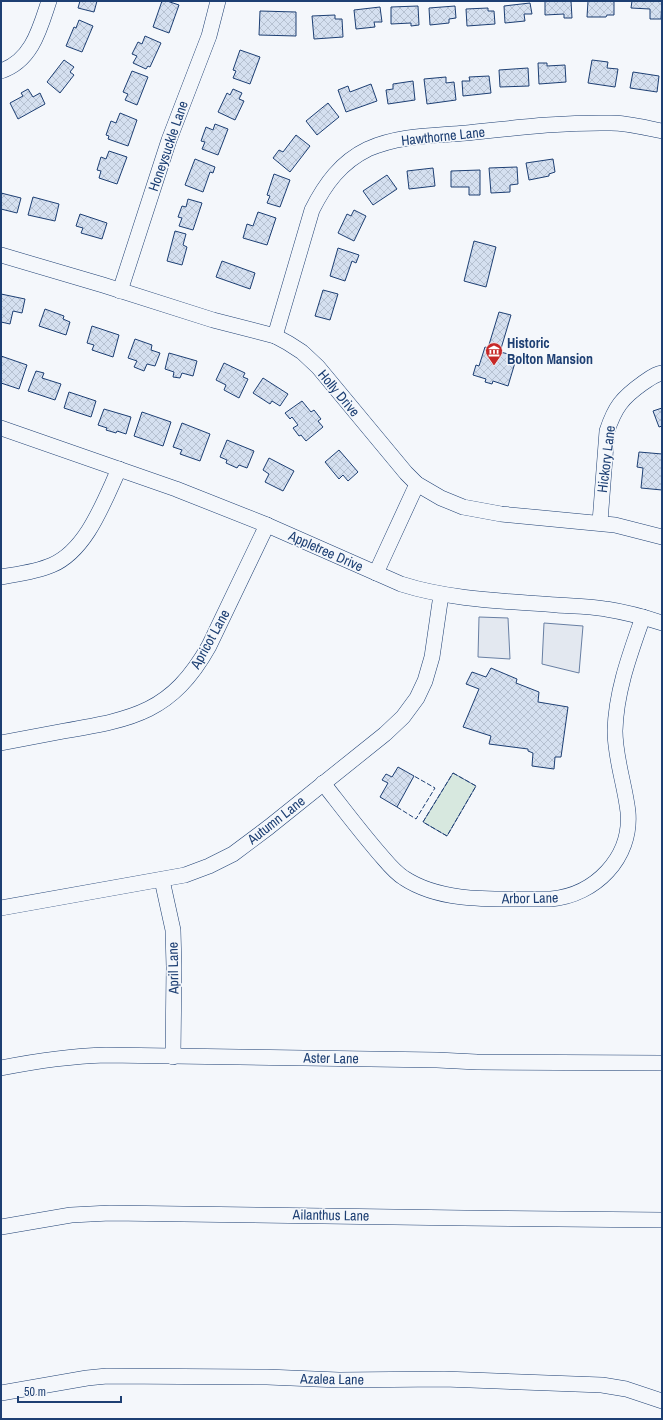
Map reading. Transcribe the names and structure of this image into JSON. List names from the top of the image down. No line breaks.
{"streets":{"street":["Hawthorne Lane","Honeysuckle Lane","Holly Drive","Hickory Lane","Appletree Drive","Apricot Lane","Autumn Lane","Arbor Lane","April Lane","Aster Lane","Ailanthus Lane","Azalea Lane"]},"crossings":[["Hawthorne Lane","Holly Drive"],["Honeysuckle Lane","Holly Drive"],["Holly Drive","Hickory Lane"],["Appletree Drive","Apricot Lane"],["Appletree Drive","Autumn Lane"],["Appletree Drive","Arbor Lane"],["Autumn Lane","Arbor Lane"],["Autumn Lane","April Lane"],["April Lane","Aster Lane"]],"places":{"museum":["Historic Bolton Mansion"]},"scale_bar":"50 m"}
